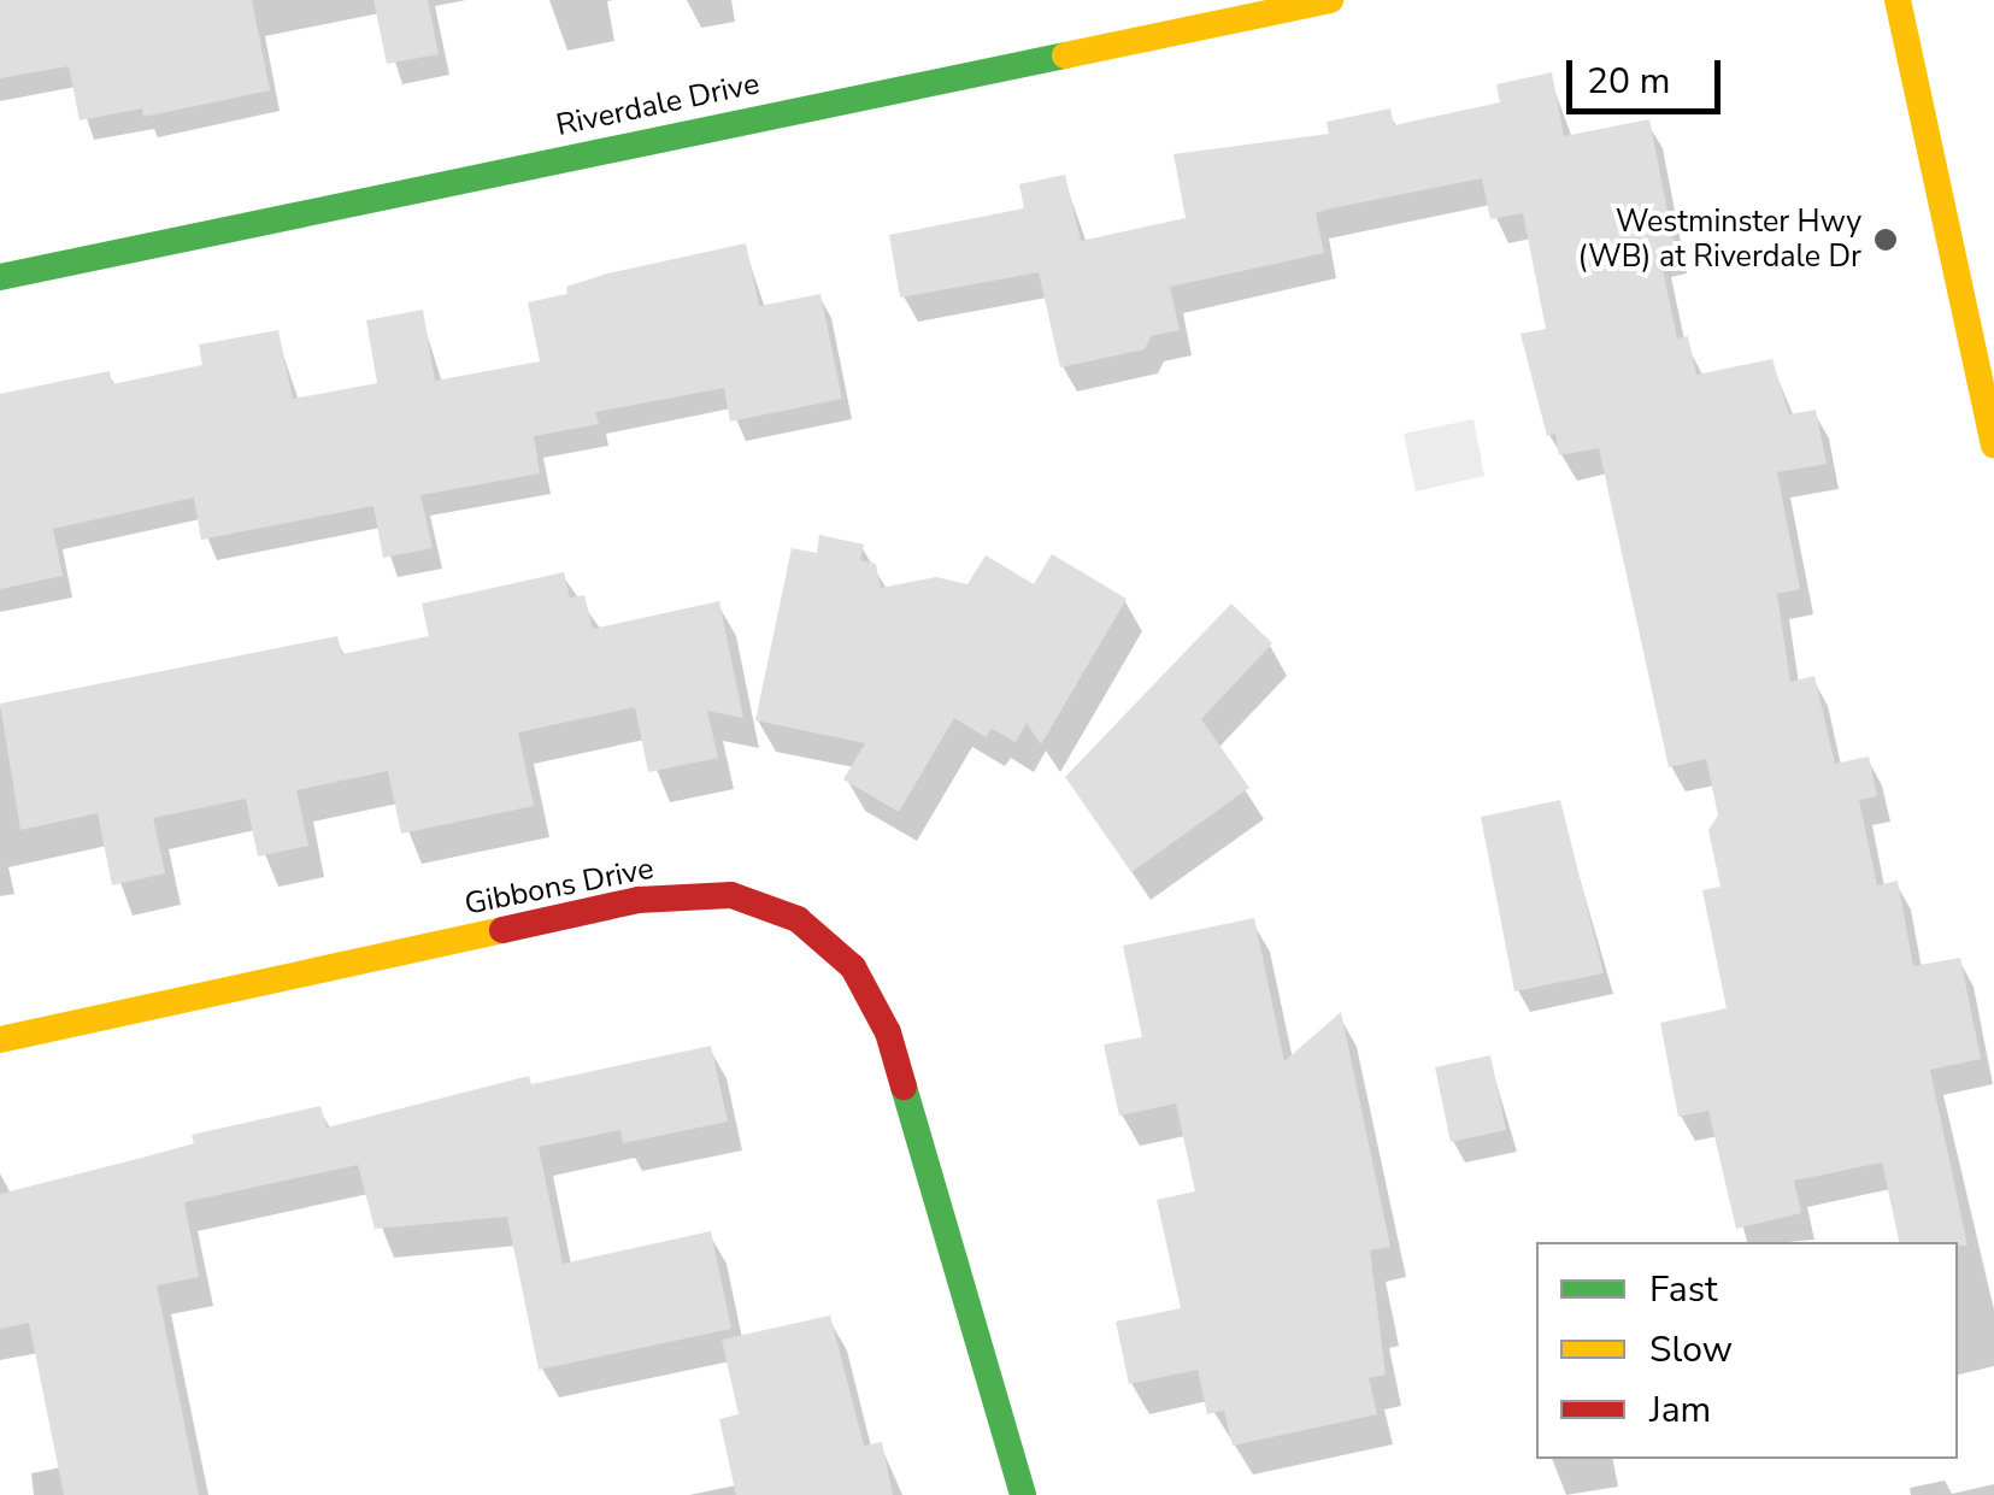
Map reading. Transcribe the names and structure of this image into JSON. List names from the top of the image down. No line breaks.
{"streets":{"street":["Riverdale Drive","Gibbons Drive"]},"places":["Westminster Hwy (WB) at Riverdale Dr"],"legend":["Fast","Slow","Jam"],"scale_bar":"20 m"}
